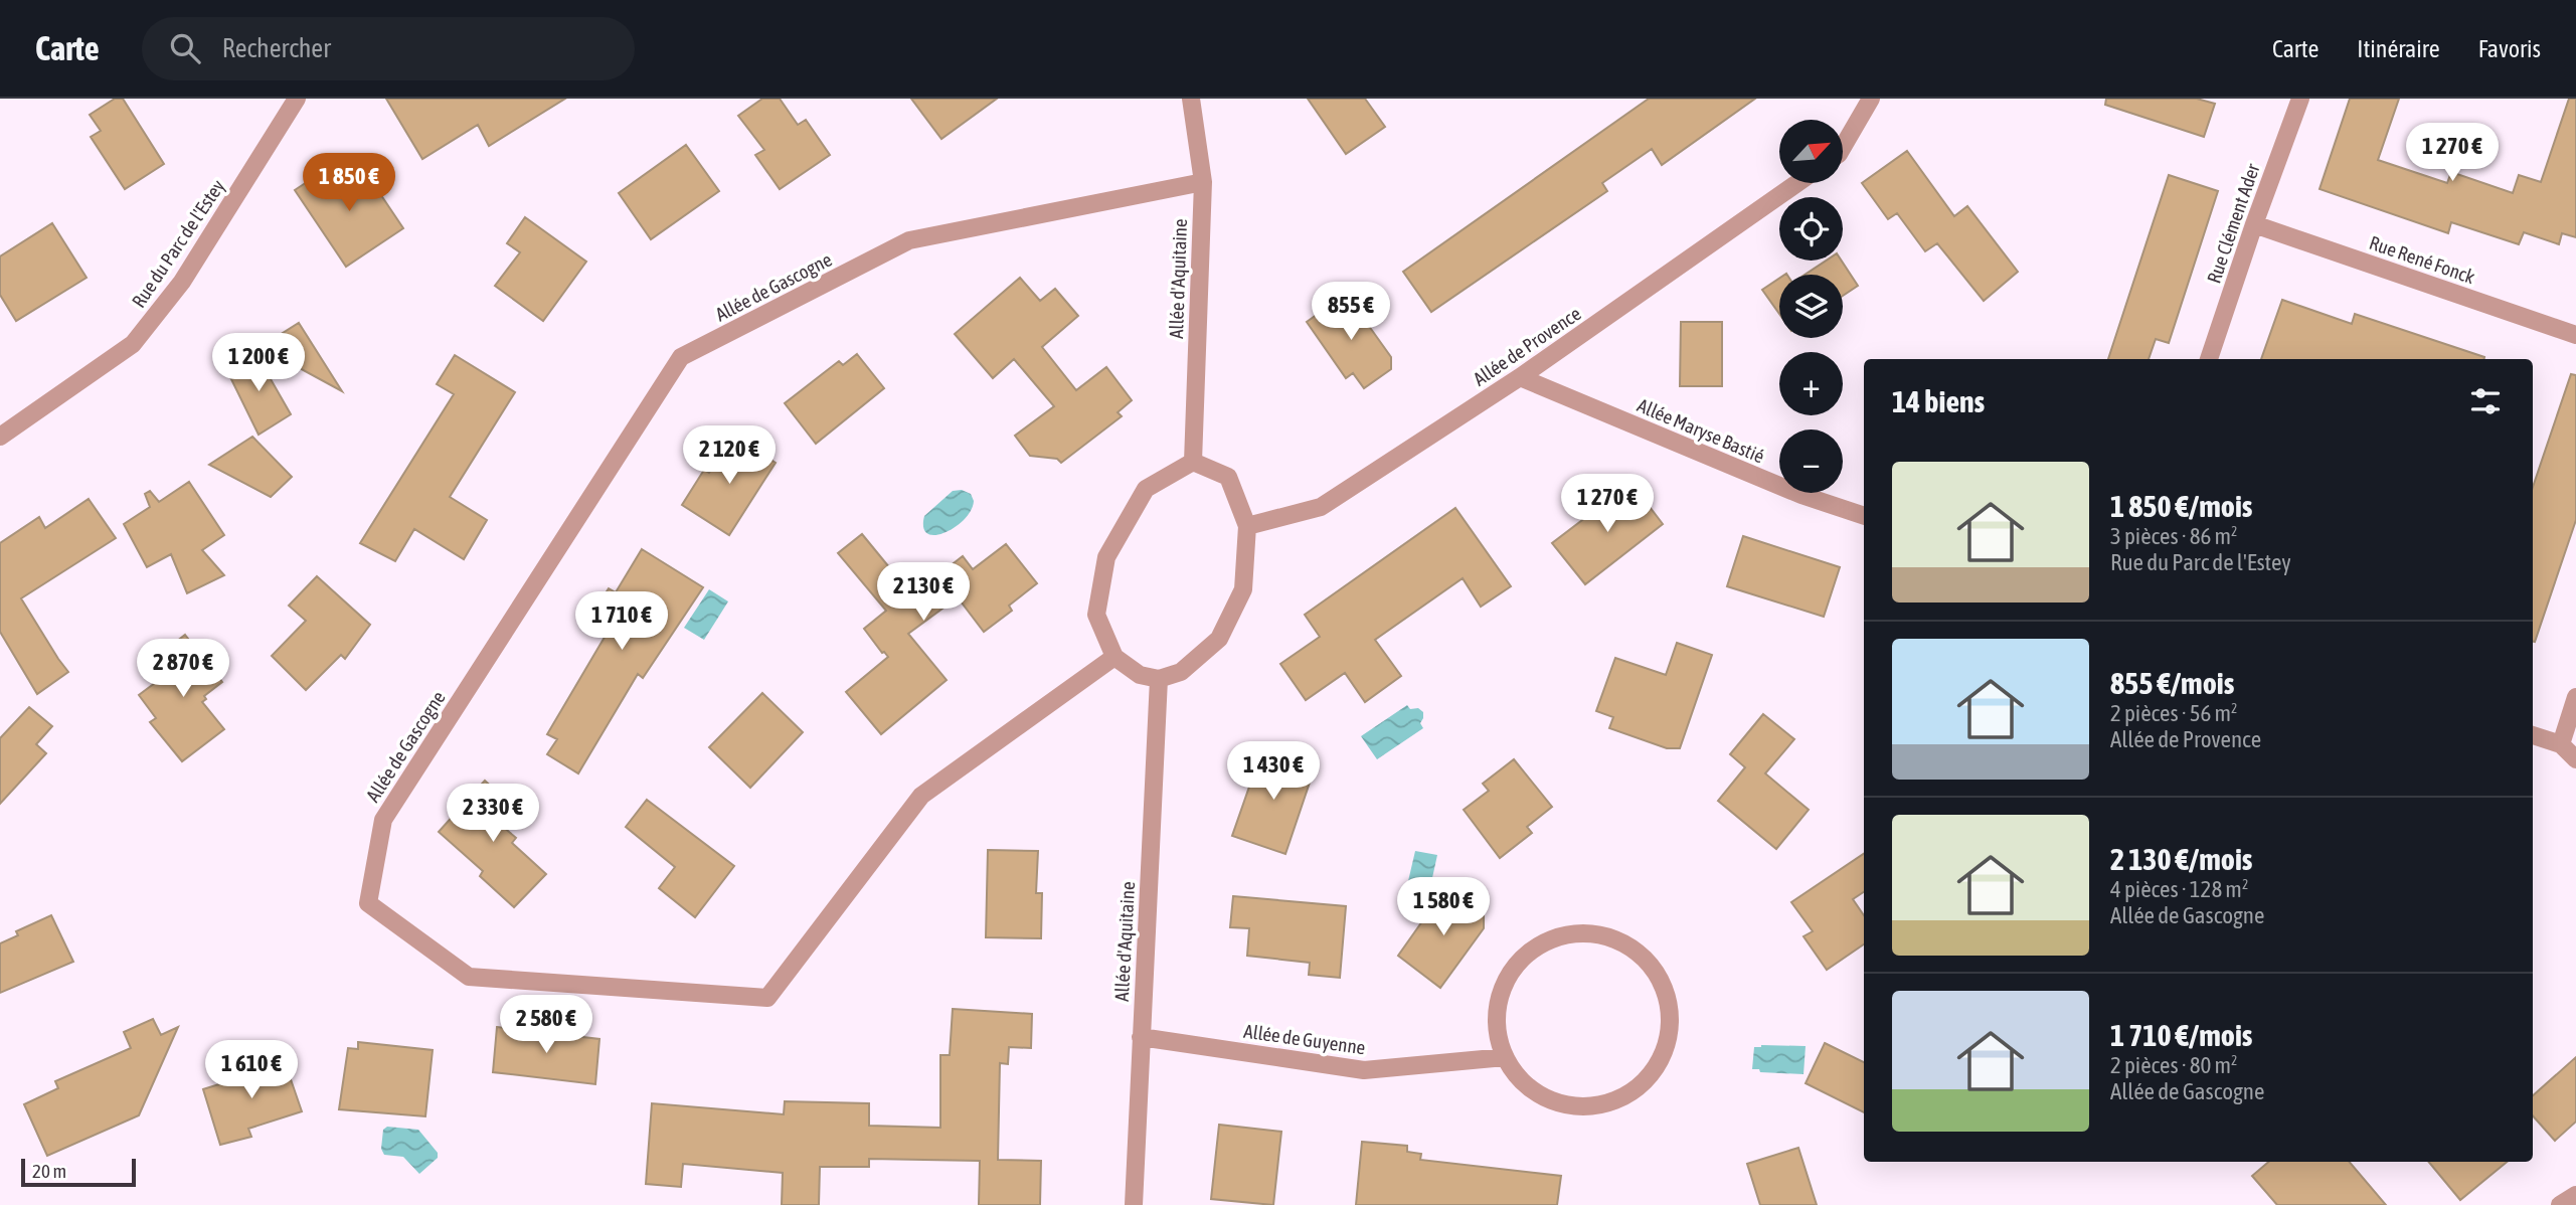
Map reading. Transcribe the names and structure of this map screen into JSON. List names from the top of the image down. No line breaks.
{"streets":{"street":["Rue Clément Ader","Rue du Parc de l'Estey","Rue René Fonck","Allée d'Aquitaine","Allée de Gascogne","Allée de Provence","Allée Maryse Bastié","Allée de Guyenne"]},"crossings":[["Rue Clément Ader","Rue René Fonck"],["Allée d'Aquitaine","Allée de Gascogne"],["Allée d'Aquitaine","Allée de Provence"],["Allée d'Aquitaine","Allée de Guyenne"],["Allée de Gascogne","Allée de Provence"],["Allée de Provence","Allée Maryse Bastié"]],"scale_bar":"20 m","north":"top right","page":{"header":"Carte","search":"Rechercher","nav":["Carte","Itinéraire","Favoris"],"map_buttons":["+","−"],"price":["1 270 €","1 850 €","855 €","1 200 €","2 120 €","1 270 €","2 130 €","1 710 €","2 870 €","1 430 €","2 330 €","1 580 €","2 580 €","1 610 €"],"heading":"14 biens","list":[{"name":"1 850 €/mois","note":"3 pièces · 86 m² · Rue du Parc de l'Estey"},{"name":"855 €/mois","note":"2 pièces · 56 m² · Allée de Provence"},{"name":"2 130 €/mois","note":"4 pièces · 128 m² · Allée de Gascogne"},{"name":"1 710 €/mois","note":"2 pièces · 80 m² · Allée de Gascogne"}],"scale":"20 m"}}
